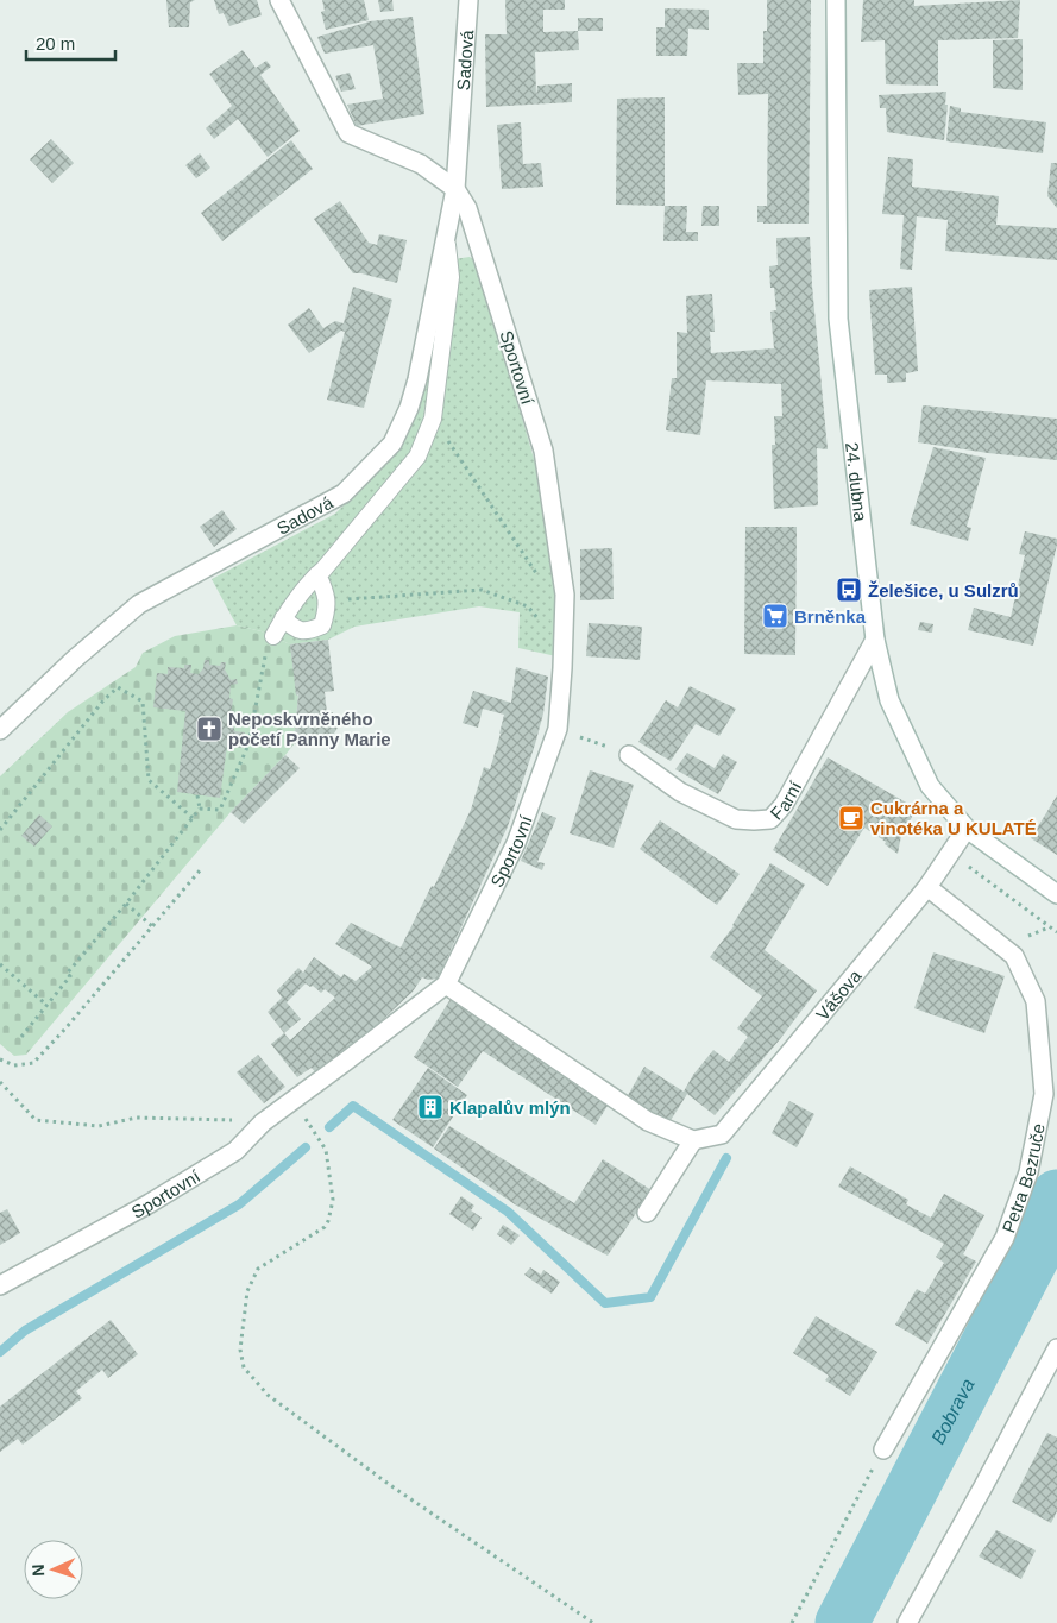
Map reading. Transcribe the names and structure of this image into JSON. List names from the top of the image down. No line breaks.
{"streets":{"street":["Sadová","Sportovní","24. dubna","Farní","Vášova","Petra Bezruče"]},"crossings":[["Sadová","Sportovní"],["24. dubna","Farní"],["24. dubna","Vášova"],["Vášova","Petra Bezruče"]],"water":["Bobrava"],"places":{"bus stop":["Želešice, u Sulzrů"],"supermarket":["Brněnka"],"church":["Neposkvrněného početí Panny Marie"],"cafe":["Cukrárna a vinotéka U KULATÉ"],"building":["Klapalův mlýn"]},"scale_bar":"20 m","north":"left"}
